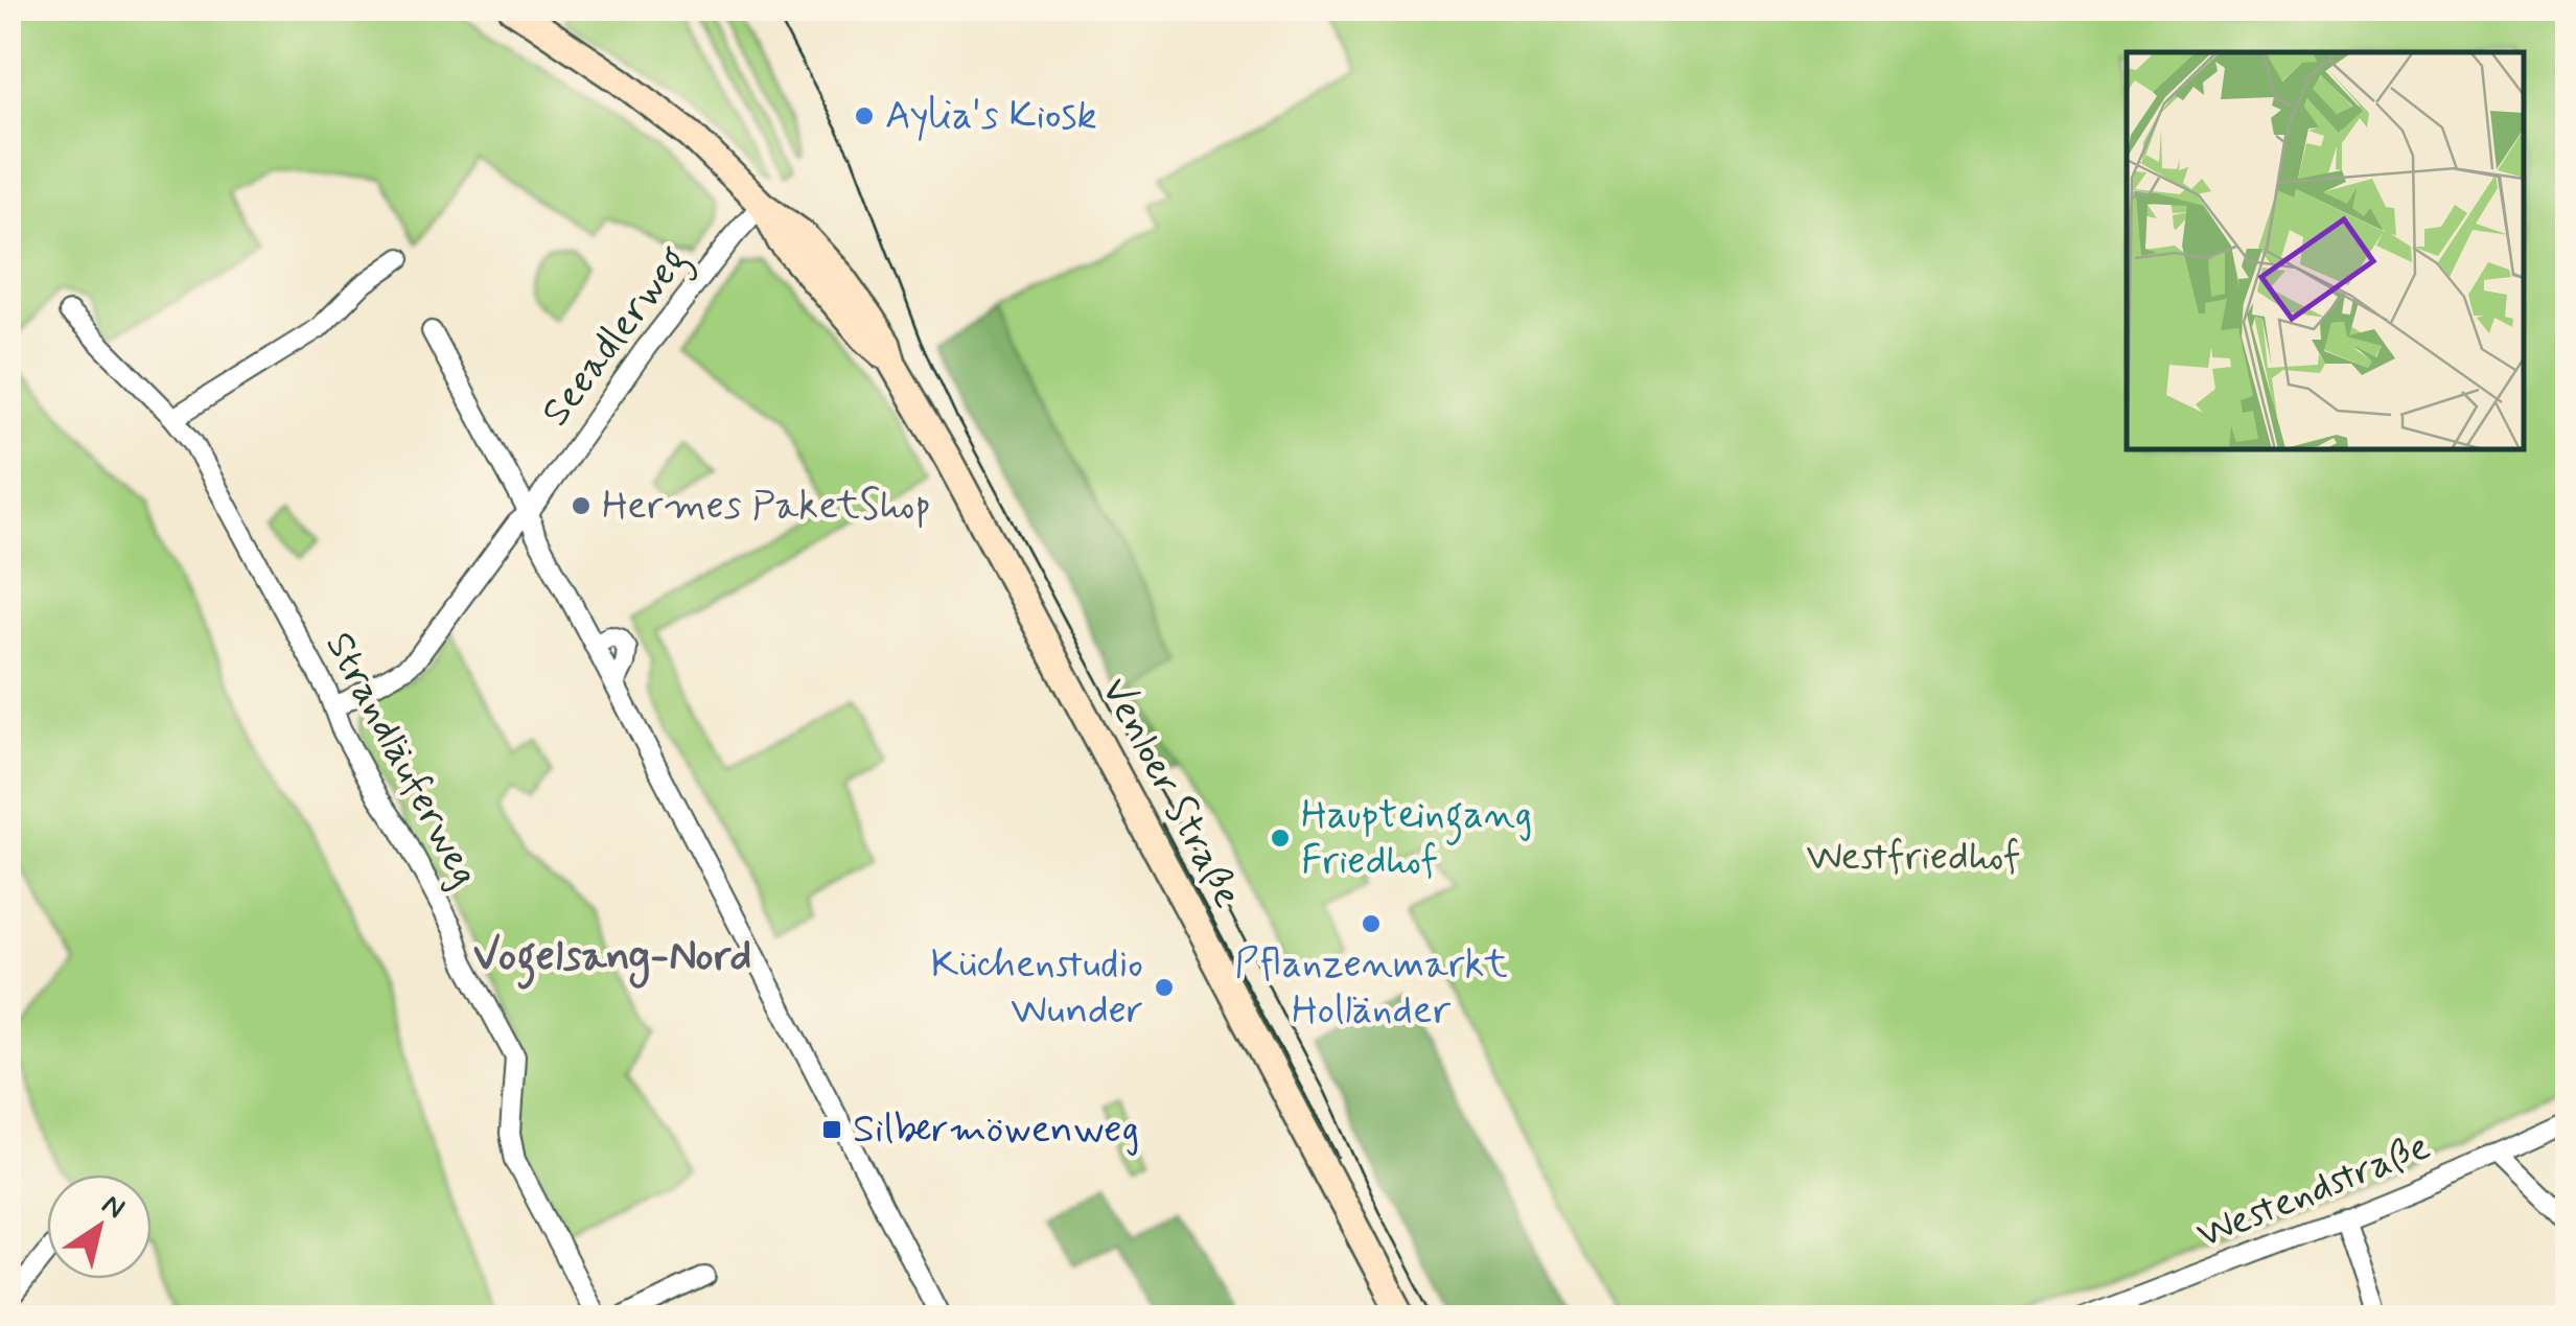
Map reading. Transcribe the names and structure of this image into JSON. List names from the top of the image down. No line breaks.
{"streets":{"main road":["Venloer Straße"],"street":["Seeadlerweg","Strandläuferweg","Westendstraße"]},"crossings":[["Seeadlerweg","Strandläuferweg"],["Seeadlerweg","Venloer Straße"]],"districts":["Vogelsang-Nord"],"parks":["Westfriedhof"],"places":{"other":["Aylia's Kiosk","Hermes PaketShop","Haupteingang Friedhof","Pflanzenmarkt Holländer","Küchenstudio Wunder"],"transit":["Silbermöwenweg"]},"north":"top right"}
